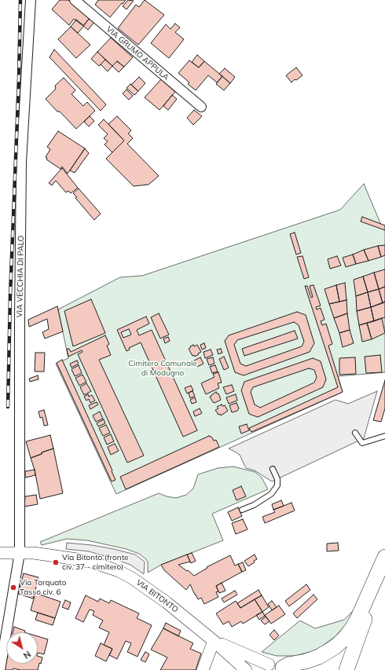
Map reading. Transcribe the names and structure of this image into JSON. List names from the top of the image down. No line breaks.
{"streets":{"street":["VIA GRUMO APPULA","VIA VECCHIA DI PALO","VIA BITONTO"]},"crossings":[["VIA VECCHIA DI PALO","VIA BITONTO"]],"parks":["Cimitero Comunale di Modugno"],"places":["Via Bitonto (fronte civ. 37 - cimitero)","Via Torquato Tasso civ. 6"],"north":"bottom right"}
